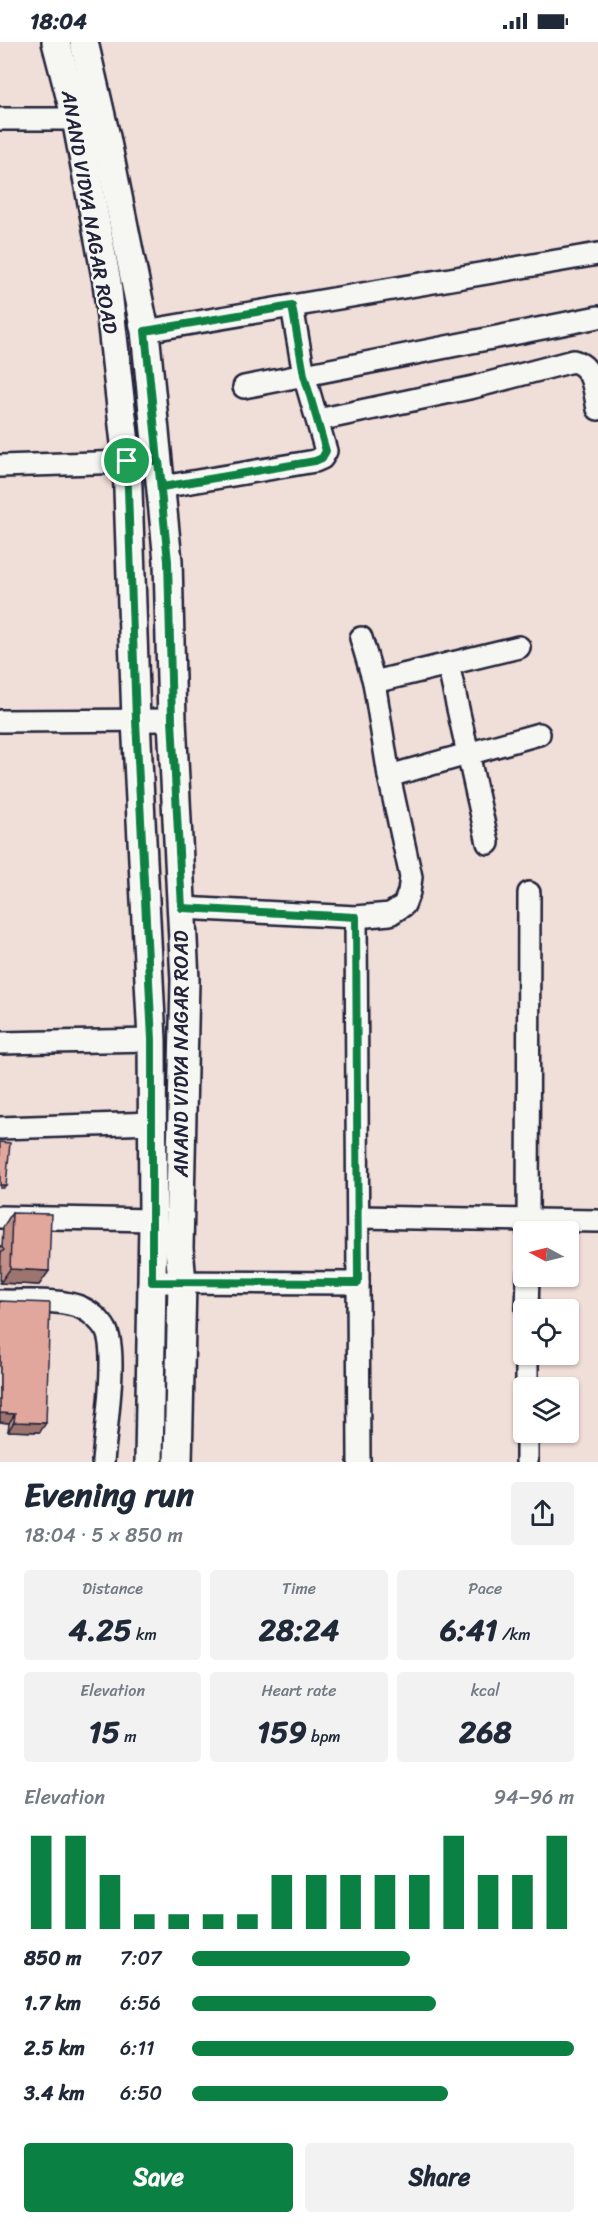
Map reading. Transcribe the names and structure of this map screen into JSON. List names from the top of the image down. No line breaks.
{"streets":{"main road":["ANAND VIDYA NAGAR ROAD"]},"north":"left","page":{"status":"18:04","heading":["Evening run","18:04 · 5 × 850 m"],"stats":[["Distance","4.25 km"],["Time","28:24"],["Pace","6:41 /km"],["Elevation","15 m"],["Heart rate","159 bpm"],["kcal","268"]],"chart":["Elevation","94–96 m"],"list":[{"name":"850 m","note":"7:07"},{"name":"1.7 km","note":"6:56"},{"name":"2.5 km","note":"6:11"},{"name":"3.4 km","note":"6:50"}],"buttons":["Save","Share"]}}
